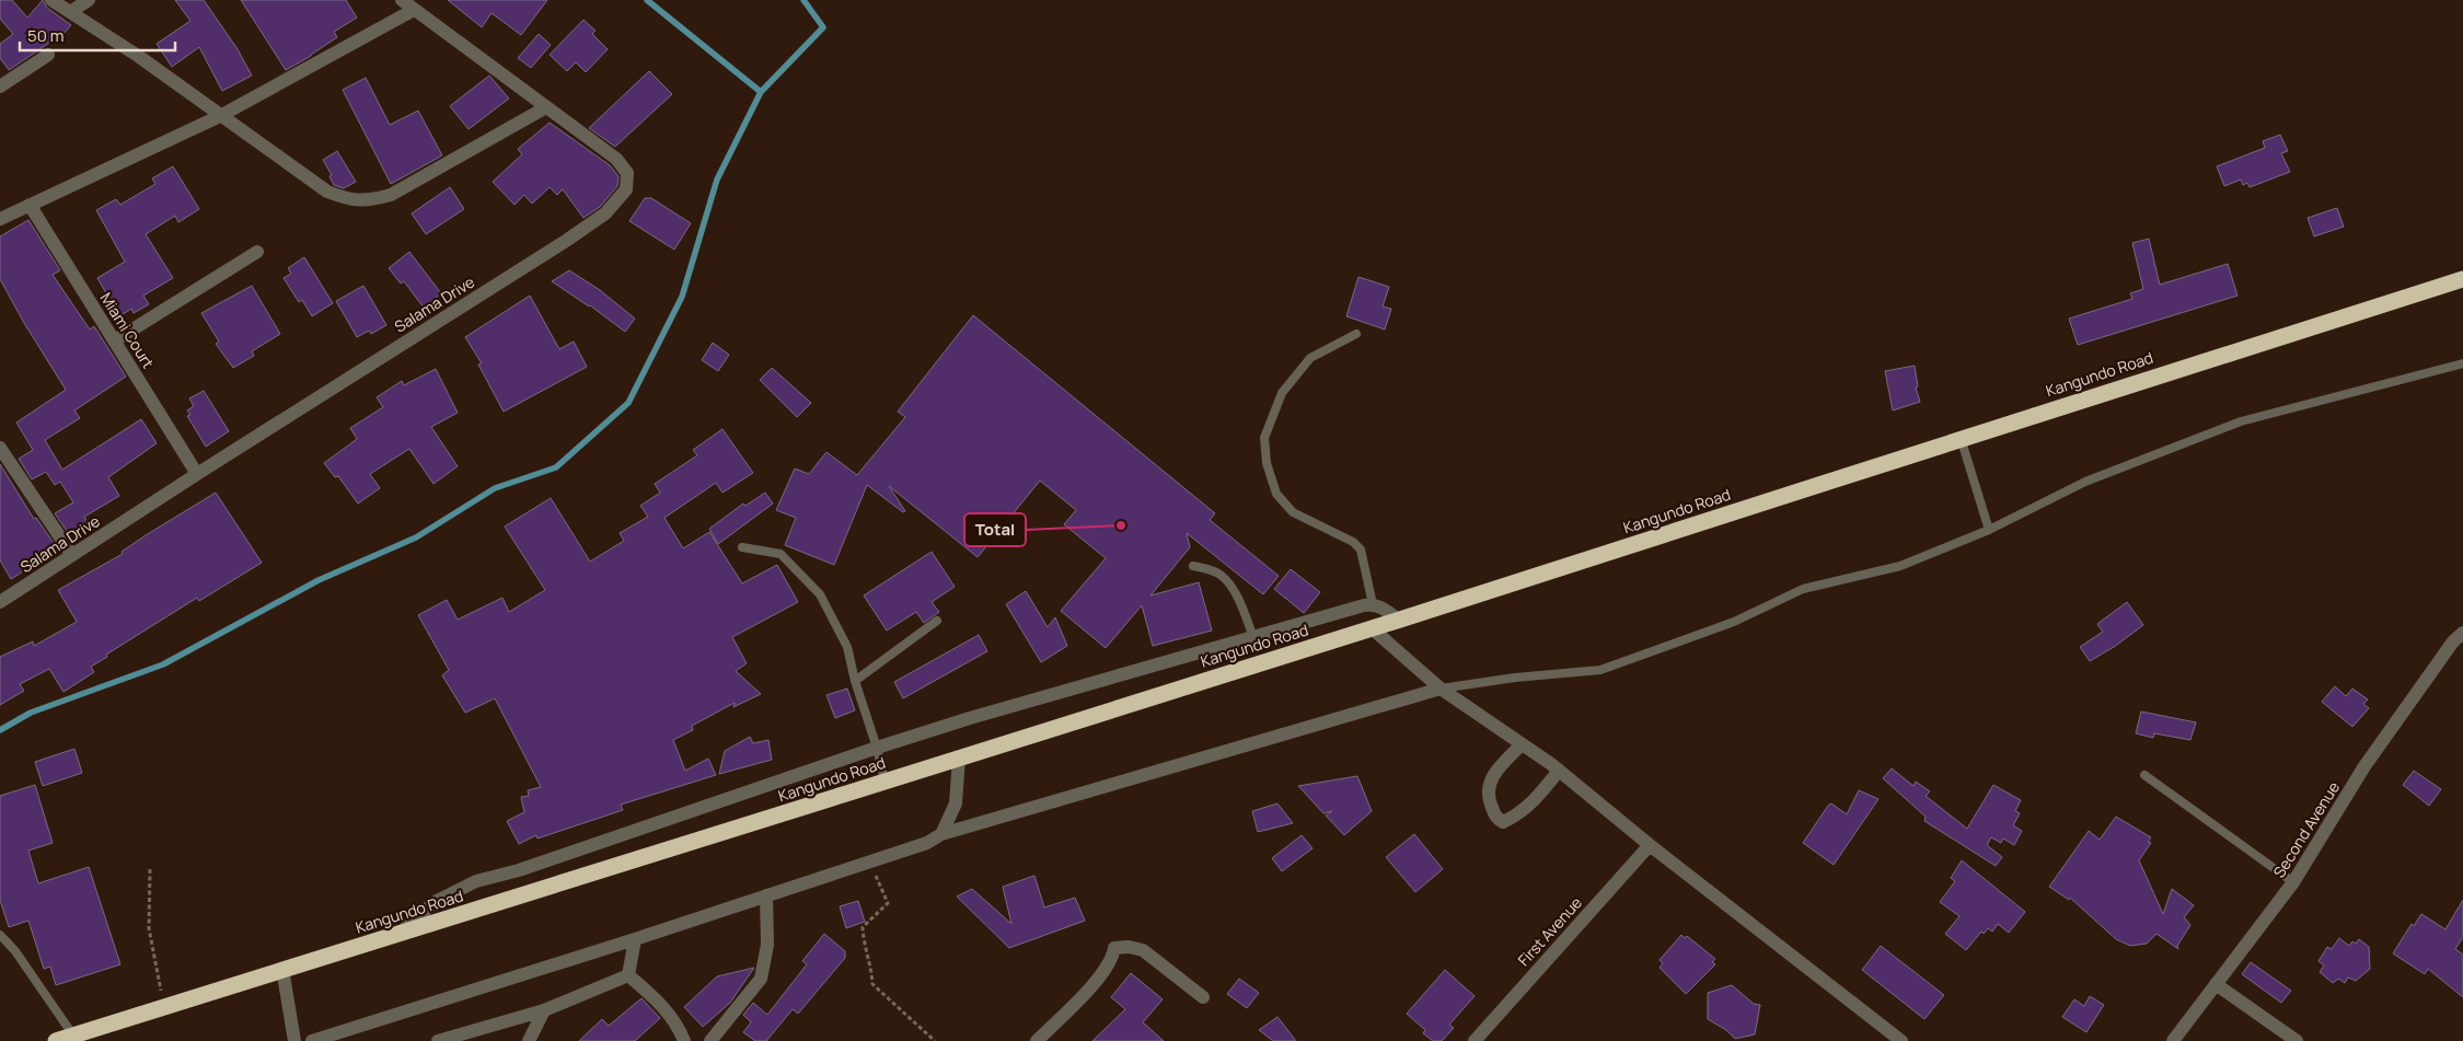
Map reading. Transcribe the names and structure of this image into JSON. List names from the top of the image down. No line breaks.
{"streets":{"highway":["Kangundo Road"],"street":["Salama Drive","Miami Court","Second Avenue","First Avenue"]},"crossings":[["Salama Drive","Miami Court"]],"places":["Total"],"scale_bar":"50 m"}
